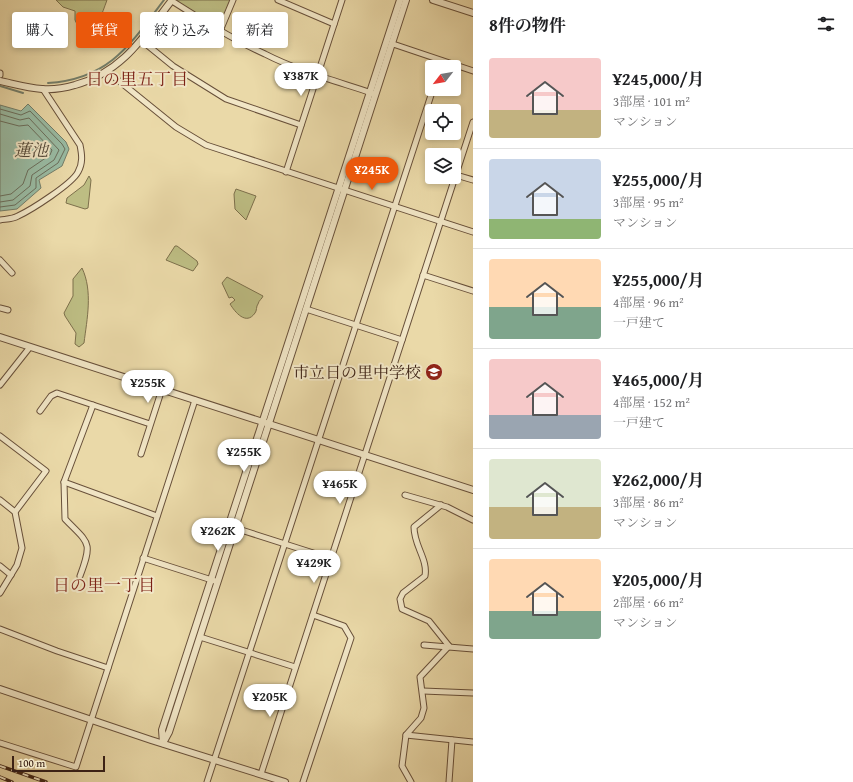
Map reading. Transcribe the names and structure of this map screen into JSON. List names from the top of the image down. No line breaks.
{"districts":["日の里五丁目","日の里一丁目"],"water":["蓮池"],"places":{"school or university":["市立日の里中学校"]},"scale_bar":"100 m","north":"bottom left","page":{"heading":"8件の物件","chip":["購入","賃貸","絞り込み","新着"],"list":[{"name":"¥245,000/月","note":"3部屋 · 101 m² · マンション"},{"name":"¥255,000/月","note":"3部屋 · 95 m² · マンション"},{"name":"¥255,000/月","note":"4部屋 · 96 m² · 一戸建て"},{"name":"¥465,000/月","note":"4部屋 · 152 m² · 一戸建て"},{"name":"¥262,000/月","note":"3部屋 · 86 m² · マンション"},{"name":"¥205,000/月","note":"2部屋 · 66 m² · マンション"}],"price":["¥387K","¥245K","¥255K","¥255K","¥465K","¥262K","¥429K","¥205K"],"scale":"100 m"}}
